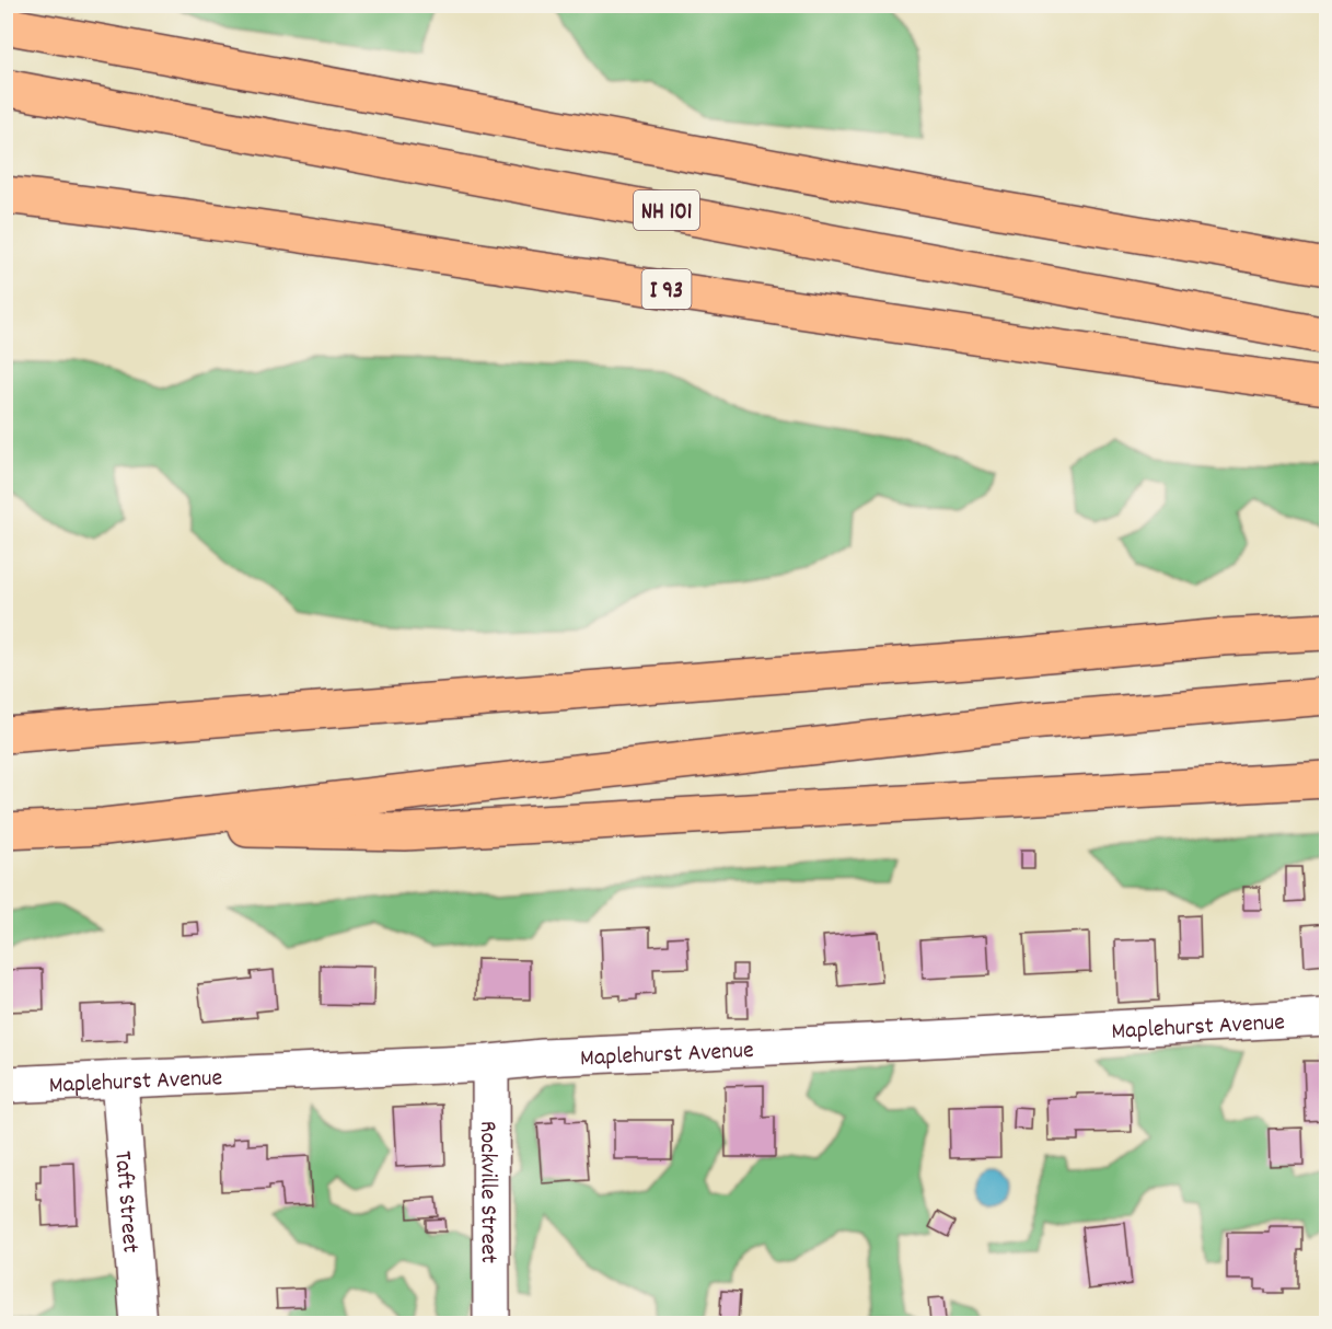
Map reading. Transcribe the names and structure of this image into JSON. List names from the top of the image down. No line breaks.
{"streets":{"highway":["NH 101","I 93"],"street":["Maplehurst Avenue","Rockville Street","Taft Street"]},"crossings":[["Maplehurst Avenue","Rockville Street"],["Maplehurst Avenue","Taft Street"]]}
